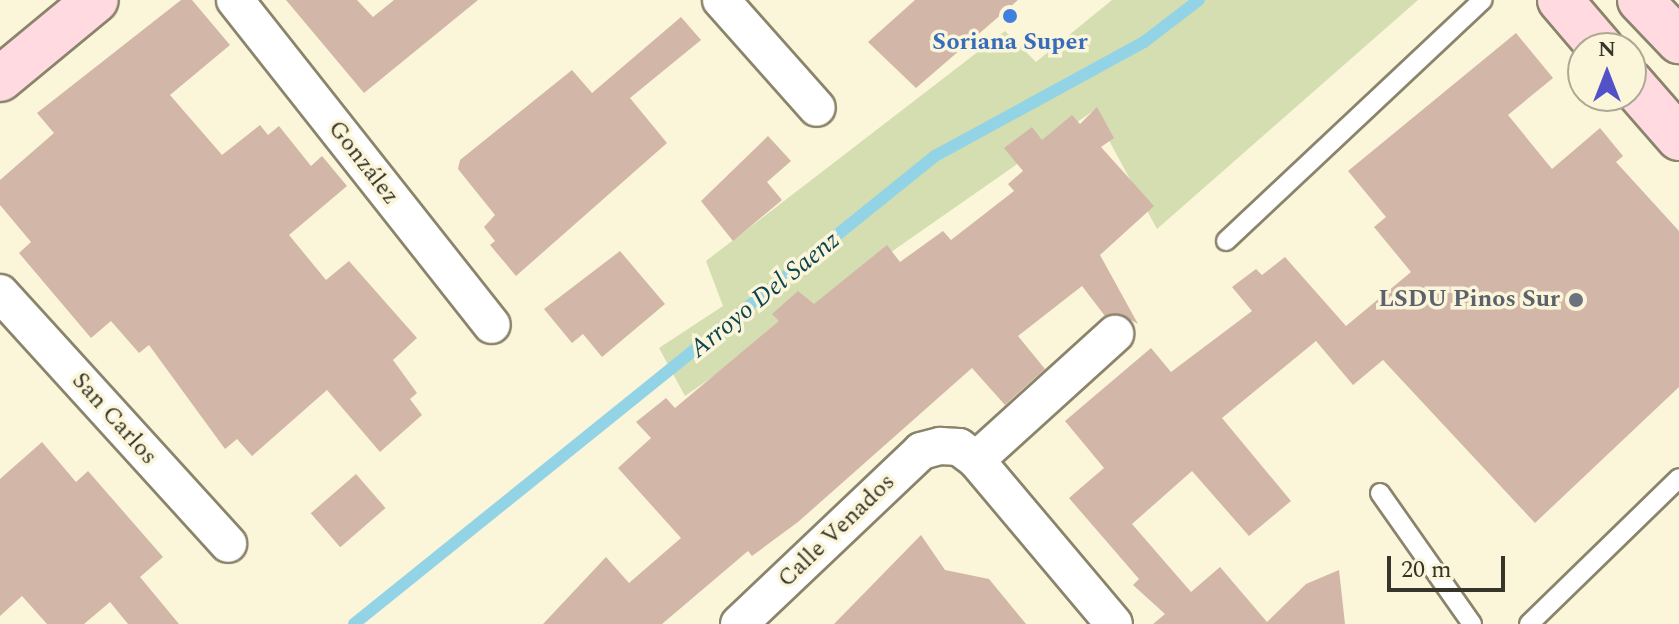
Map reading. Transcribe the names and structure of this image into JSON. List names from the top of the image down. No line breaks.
{"streets":{"street":["González","San Carlos","Calle Venados"]},"water":["Arroyo Del Saenz"],"places":["Soriana Super","LSDU Pinos Sur"],"scale_bar":"20 m","north":"top"}
